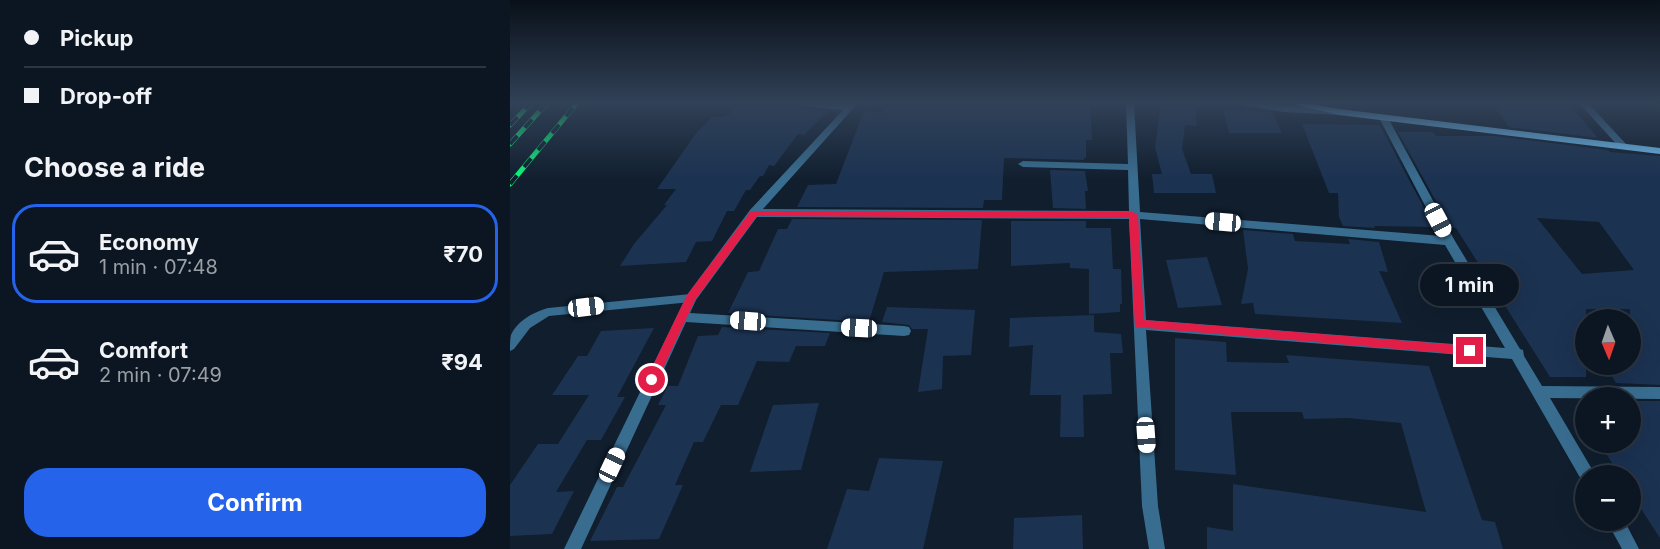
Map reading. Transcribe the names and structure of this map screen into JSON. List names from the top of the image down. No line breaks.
{"north":"bottom","page":{"banner":["Pickup","Drop-off"],"heading":"Choose a ride","list":[{"name":"Economy","note":"1 min · 07:48","value":"₹70"},{"name":"Comfort","note":"2 min · 07:49","value":"₹94"}],"bubble":"1 min","map_buttons":["+","−"],"buttons":"Confirm"}}
